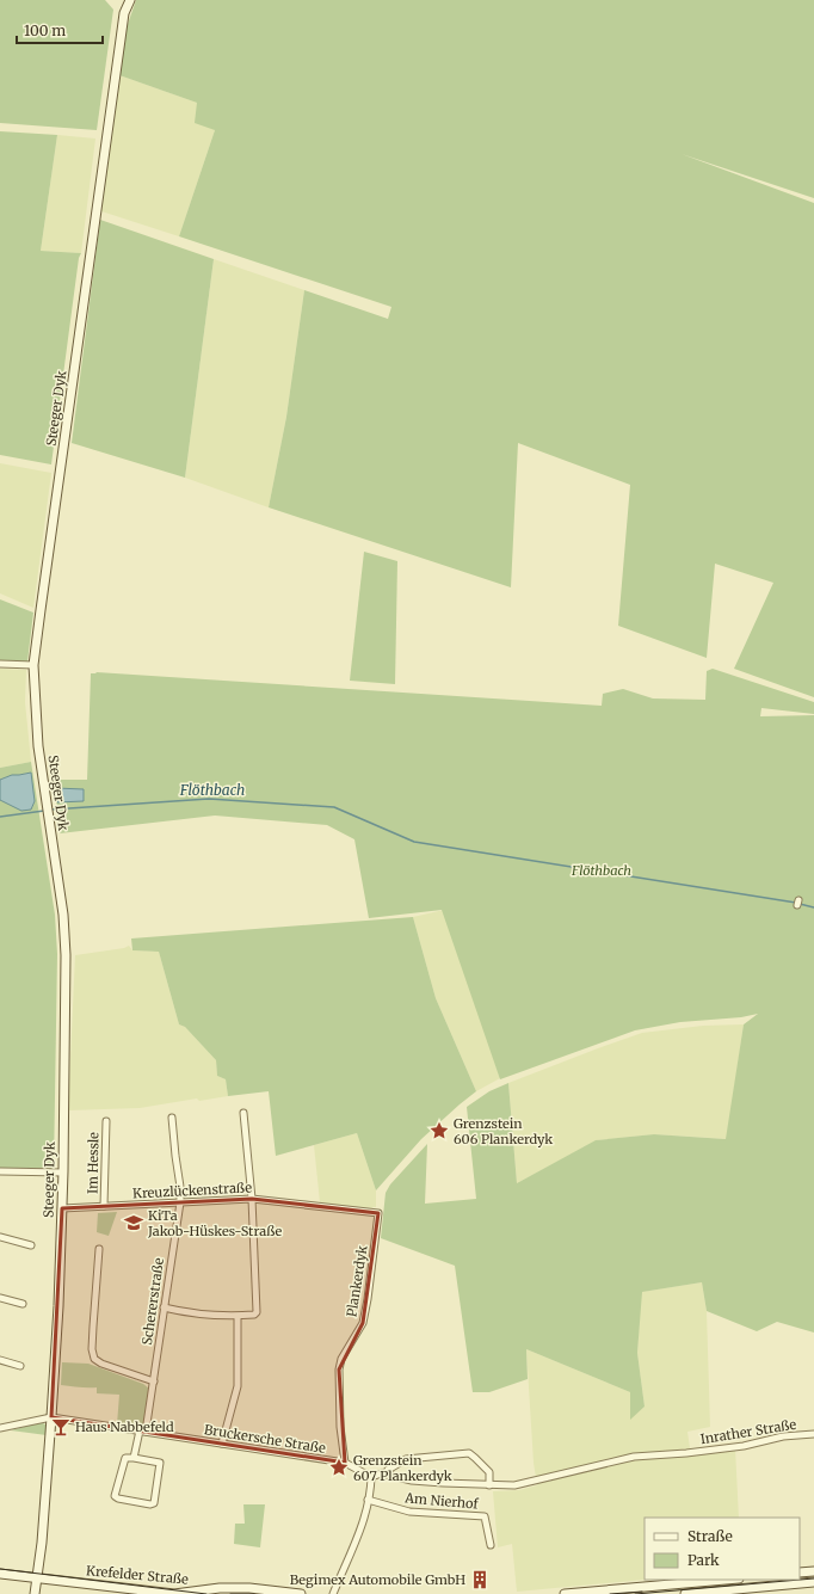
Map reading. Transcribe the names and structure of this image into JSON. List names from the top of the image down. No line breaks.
{"streets":{"street":["Steeger Dyk","Im Hessle","Kreuzlückenstraße","Plankerdyk","Schererstraße","Inrather Straße","Bruckersche Straße","Am Nierhof","Krefelder Straße"]},"crossings":[["Steeger Dyk","Kreuzlückenstraße"],["Steeger Dyk","Bruckersche Straße"],["Steeger Dyk","Krefelder Straße"],["Im Hessle","Kreuzlückenstraße"],["Kreuzlückenstraße","Plankerdyk"],["Kreuzlückenstraße","Schererstraße"],["Plankerdyk","Bruckersche Straße"],["Schererstraße","Bruckersche Straße"]],"water":["Flöthbach"],"parks":["Flöthbach"],"places":{"place":["Grenzstein 606 Plankerdyk","Grenzstein 607 Plankerdyk"],"school or university":["KiTa Jakob-Hüskes-Straße"],"bar":["Haus Nabbefeld"],"building":["Begimex Automobile GmbH"]},"legend":["Straße","Park"],"scale_bar":"100 m"}
